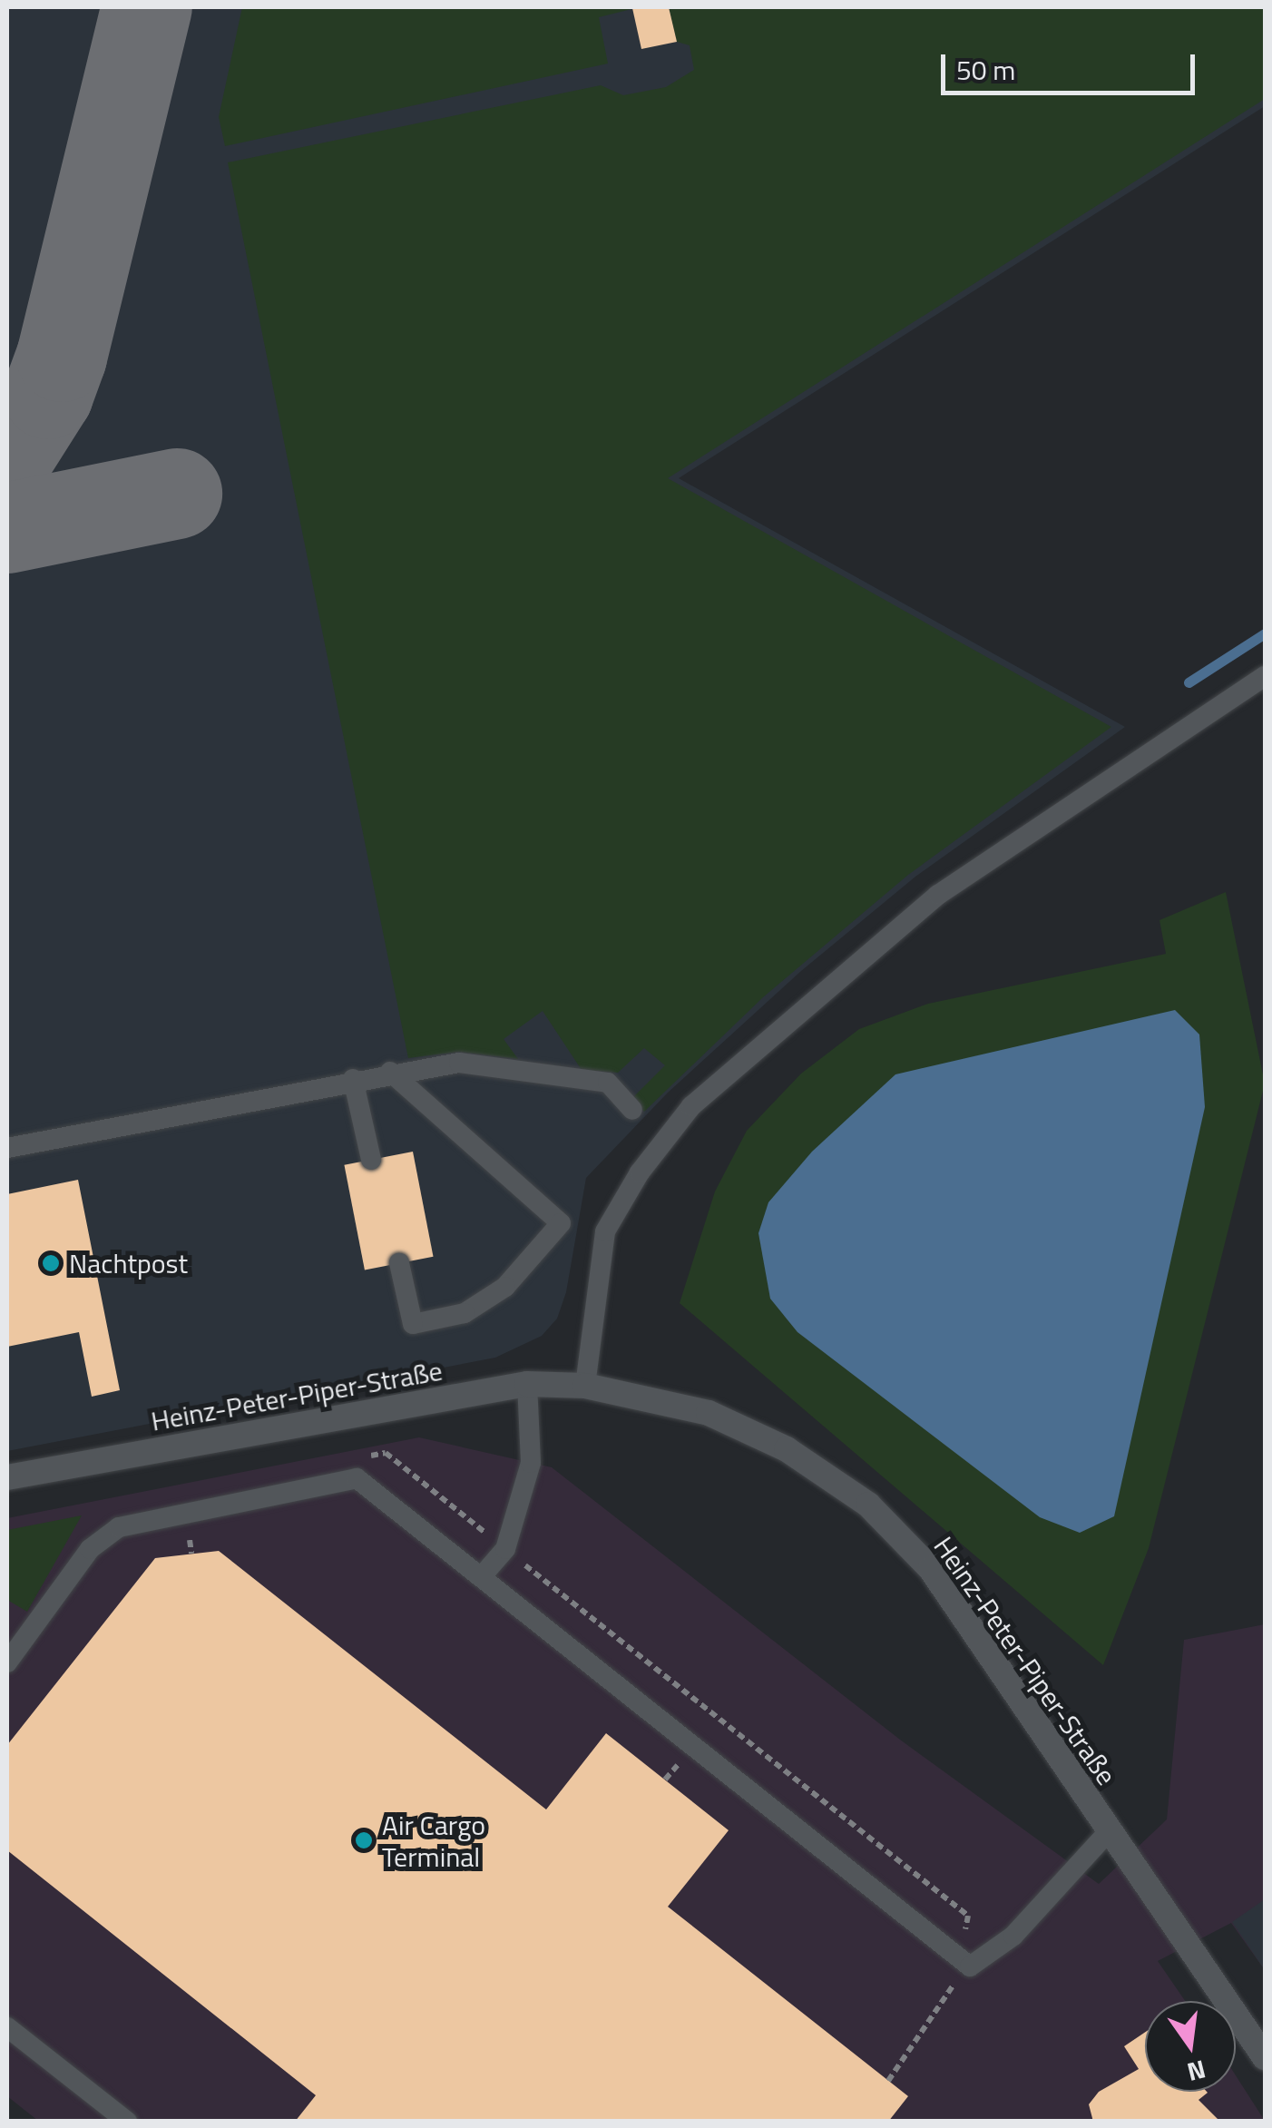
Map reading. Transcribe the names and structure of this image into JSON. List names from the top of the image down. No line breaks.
{"streets":{"street":["Heinz-Peter-Piper-Straße"]},"places":["Nachtpost","Air Cargo Terminal"],"scale_bar":"50 m","north":"bottom"}
